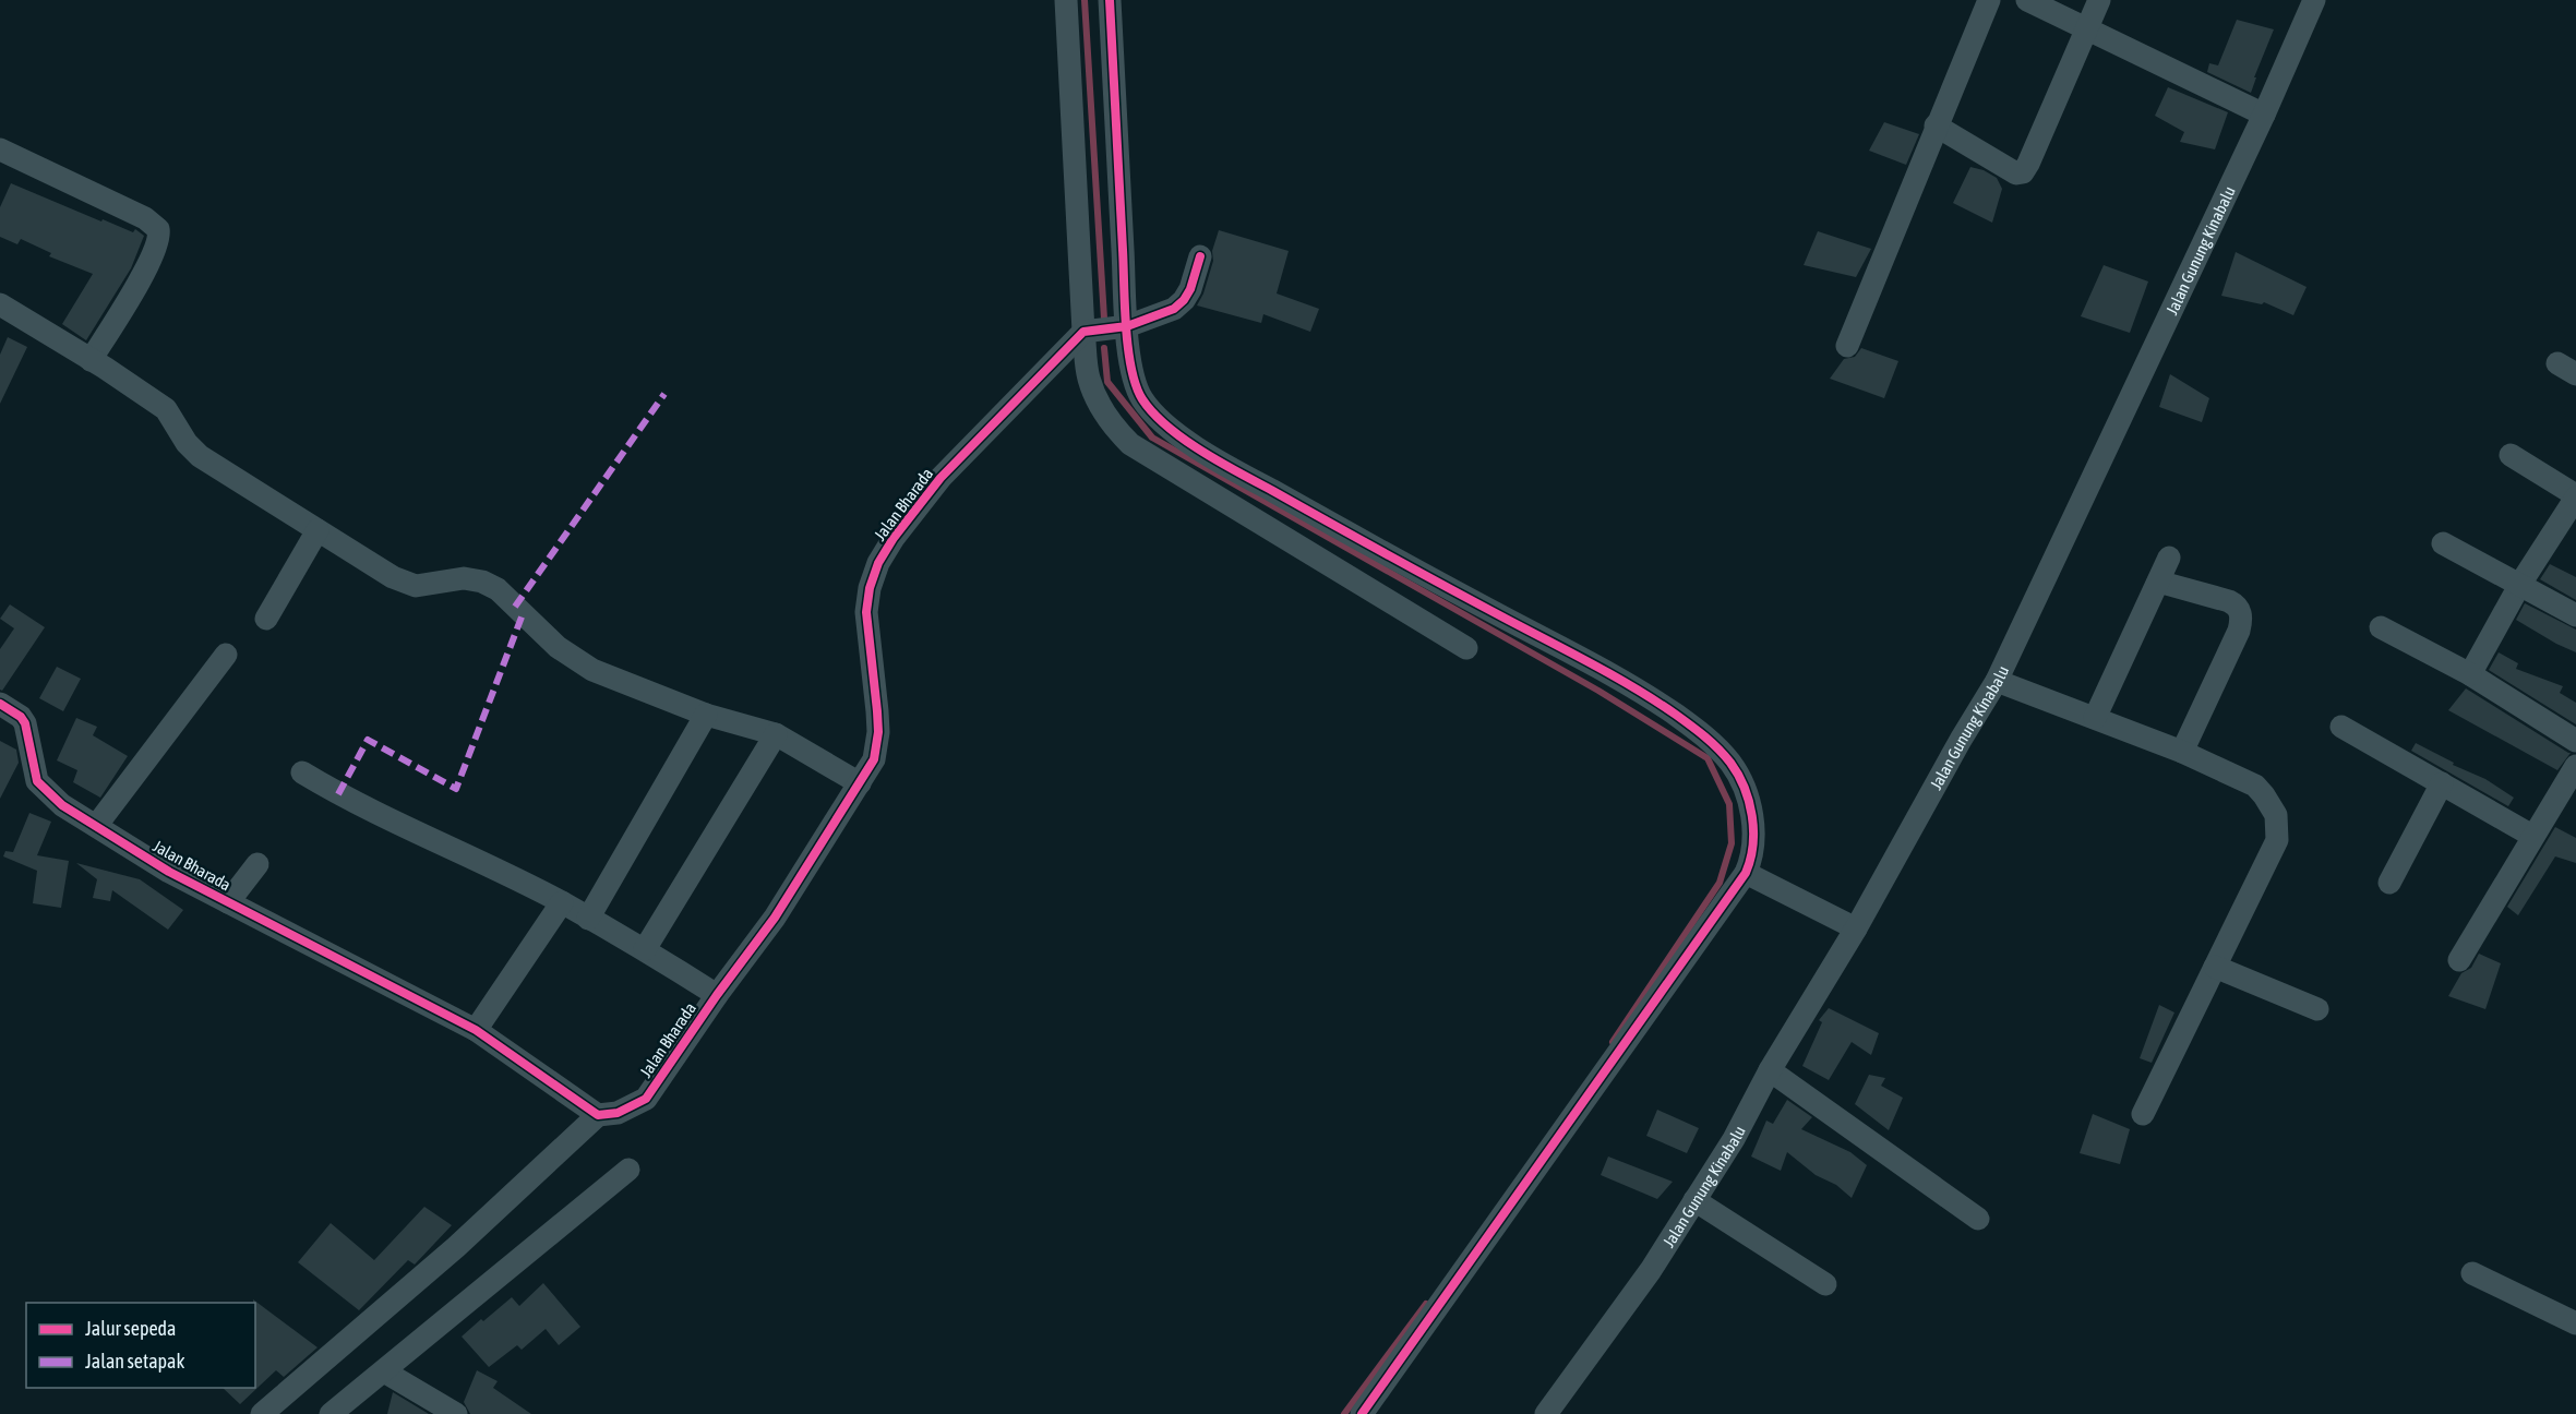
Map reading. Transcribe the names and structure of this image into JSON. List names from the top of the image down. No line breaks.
{"streets":{"street":["Jalan Gunung Kinabalu","Jalan Bharada"]},"legend":["Jalur sepeda","Jalan setapak"]}
